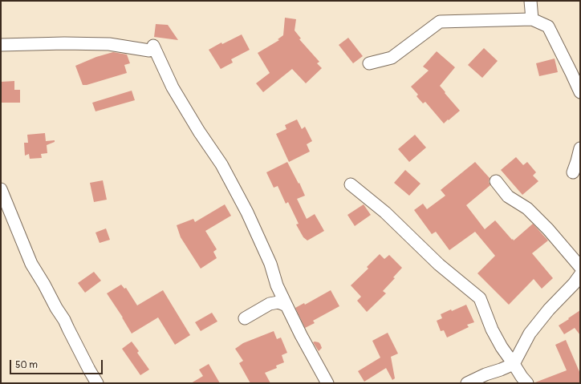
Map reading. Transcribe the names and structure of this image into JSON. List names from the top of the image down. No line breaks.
{"scale_bar":"50 m"}
